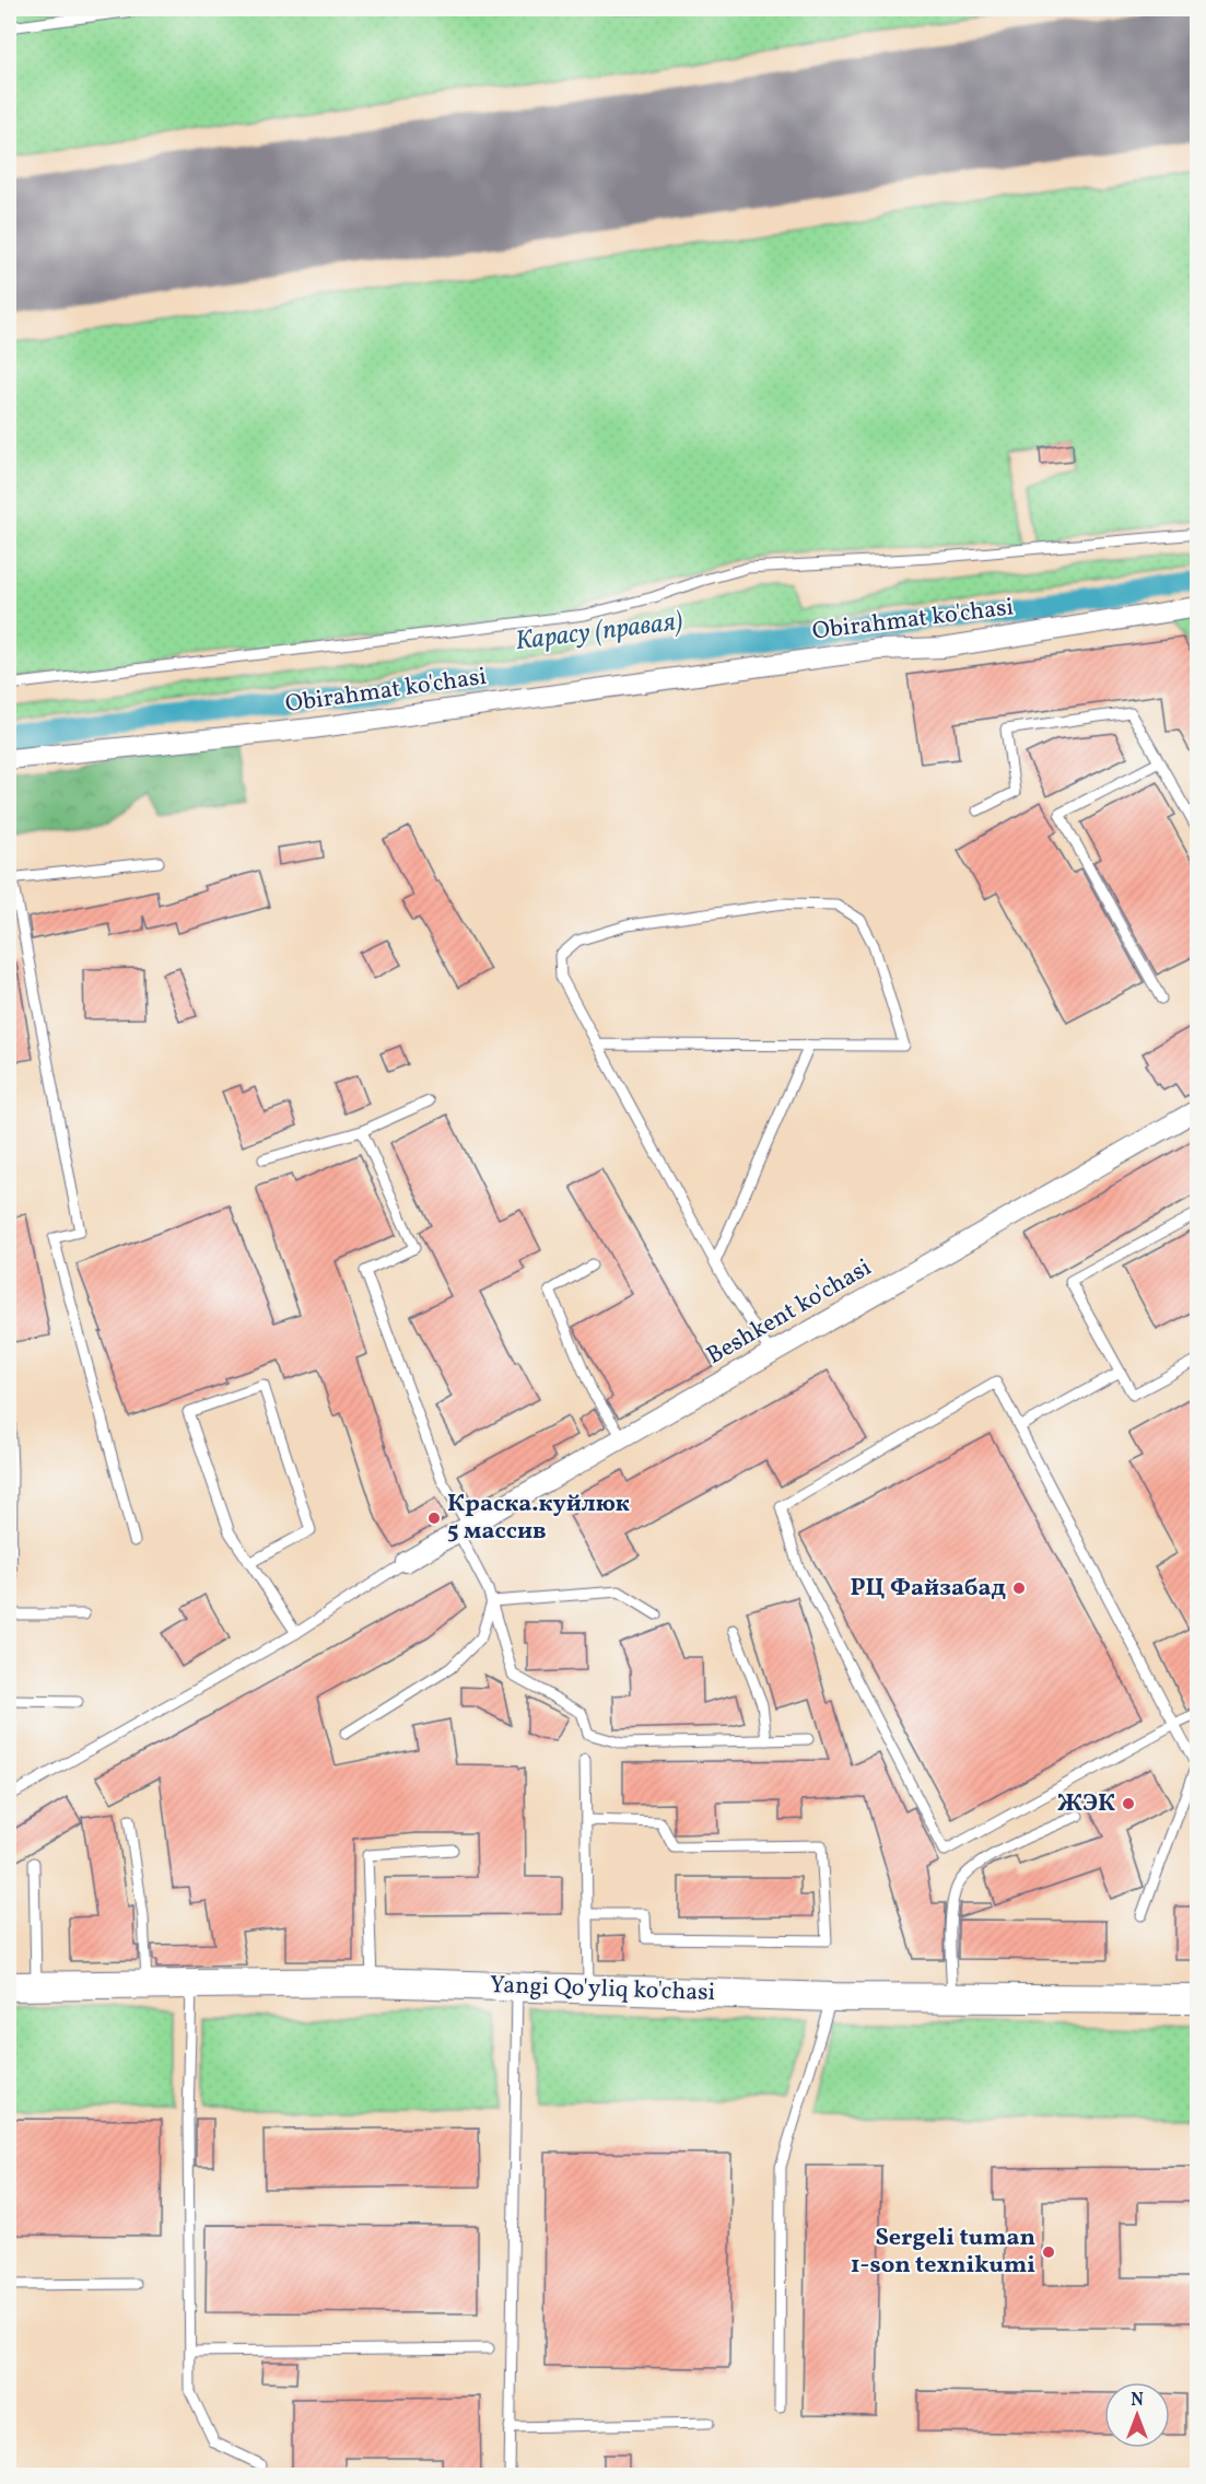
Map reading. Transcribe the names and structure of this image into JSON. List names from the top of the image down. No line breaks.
{"streets":{"street":["Obirahmat ko'chasi","Beshkent ko'chasi","Yangi Qo'yliq ko'chasi"]},"water":["Карасу (правая)"],"places":["Краска.куйлюк 5 массив","РЦ Файзабад","ЖЭК","Sergeli tuman 1-son texnikumi"],"north":"top"}
